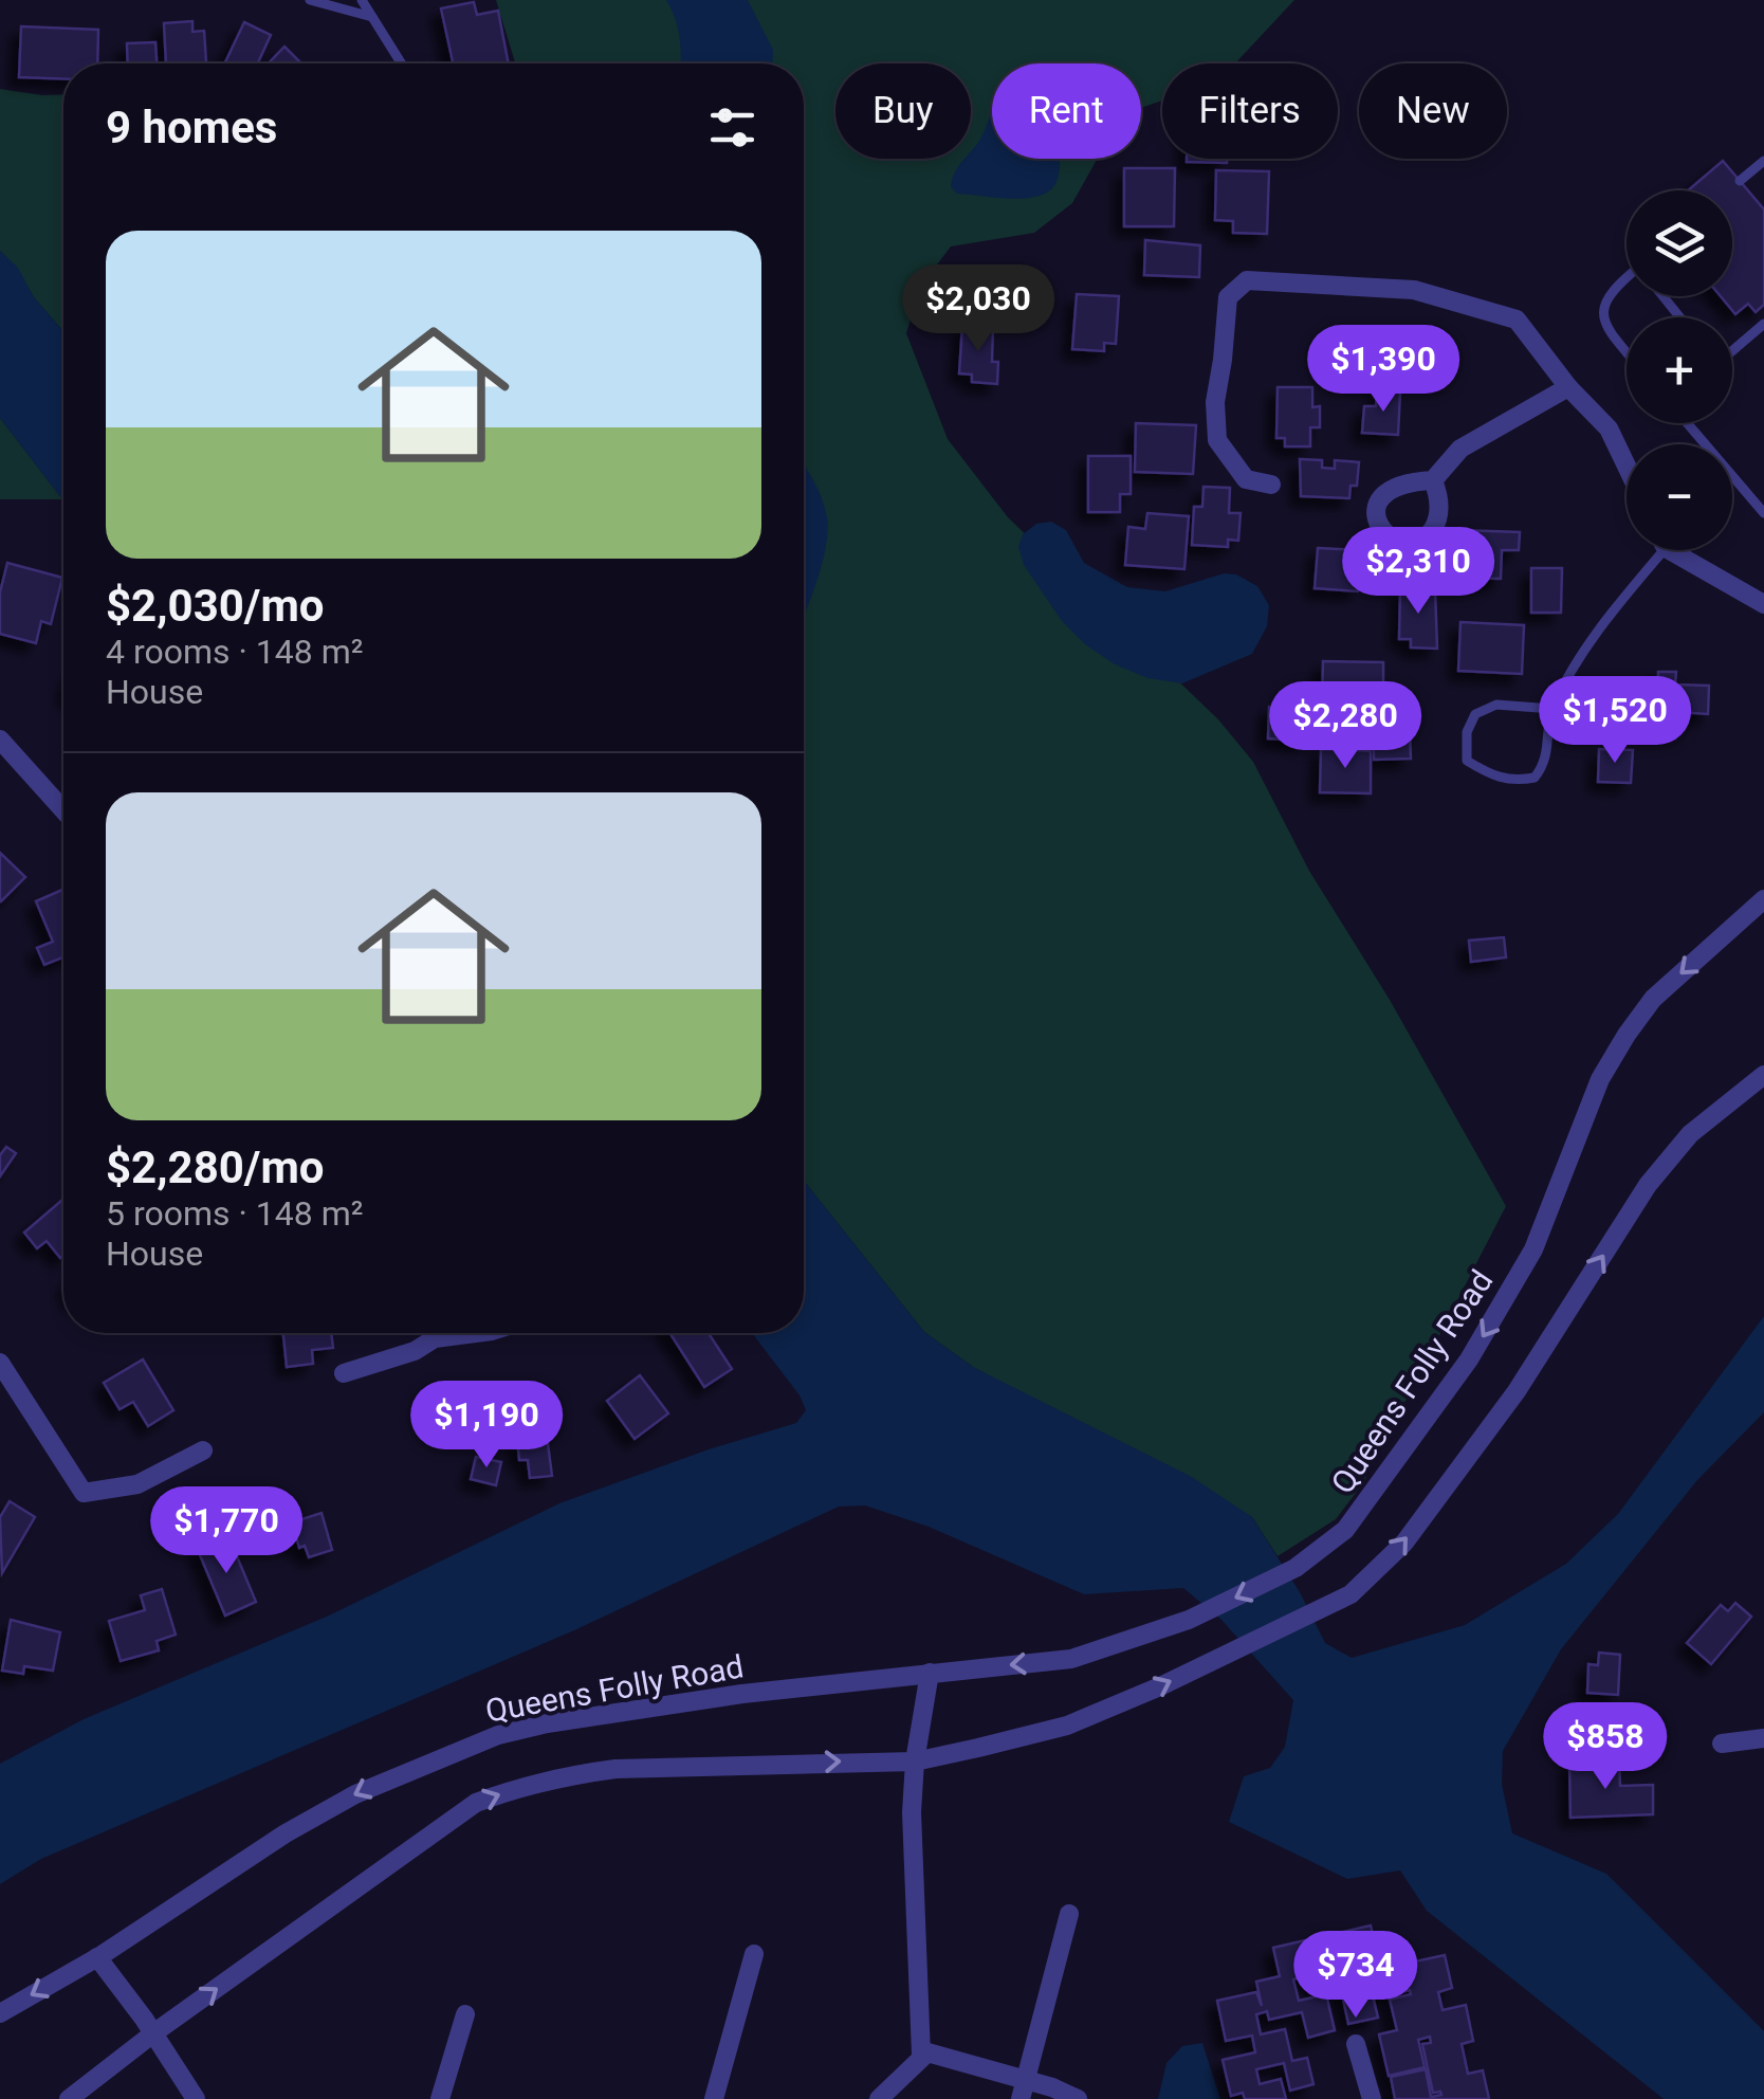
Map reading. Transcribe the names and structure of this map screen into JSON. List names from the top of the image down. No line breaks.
{"streets":{"street":["Queens Folly Road"]},"page":{"chip":["Buy","Rent","Filters","New"],"heading":"9 homes","map_buttons":["+","−"],"list":[{"name":"$2,030/mo","note":"4 rooms · 148 m² · House"},{"name":"$2,280/mo","note":"5 rooms · 148 m² · House"}],"price":["$2,030","$1,390","$2,310","$1,520","$2,280","$1,190","$1,770","$858","$734"]}}
